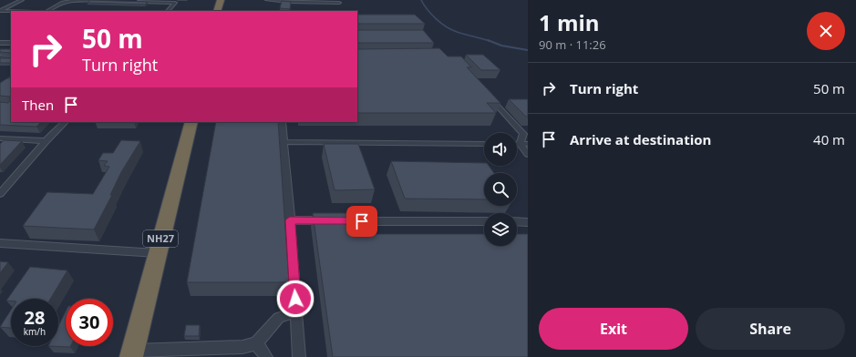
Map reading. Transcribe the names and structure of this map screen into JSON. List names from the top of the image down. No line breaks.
{"streets":{"highway":["NH27"]},"page":{"heading":["1 min","90 m · 11:26"],"turn":["50 m","Turn right"],"list":[{"name":"Turn right","value":"50 m"},{"name":"Arrive at destination","value":"40 m"}],"then":"Then","speed":"28 km/h","limit":"30","buttons":["Exit","Share"]}}
